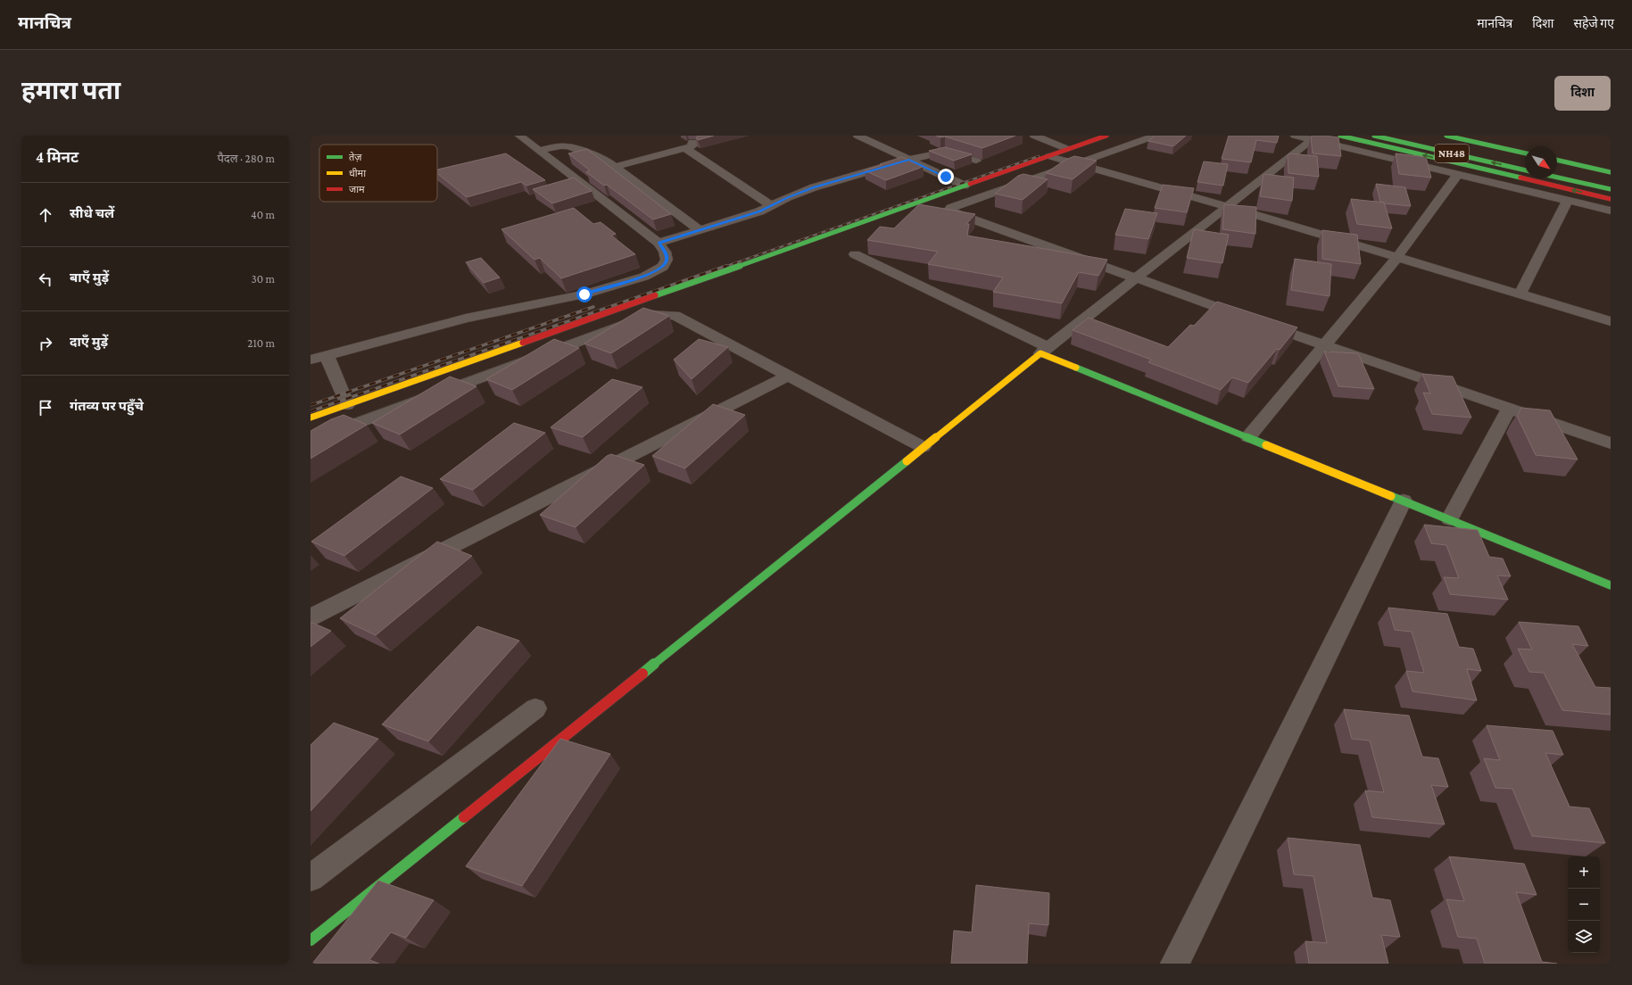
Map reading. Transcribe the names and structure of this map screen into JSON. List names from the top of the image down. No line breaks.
{"streets":{"main road":["NH48"]},"legend":["तेज़","धीमा","जाम"],"north":"bottom right","page":{"header":"मानचित्र","nav":["मानचित्र","दिशा","सहेजे गए"],"buttons":"दिशा","title":"हमारा पता","heading":["4 मिनट","पैदल · 280 m"],"list":[["सीधे चलें","40 m"],["बाएँ मुड़ें","30 m"],["दाएँ मुड़ें","210 m"],"गंतव्य पर पहुँचे"],"map_buttons":["+","−"]}}
